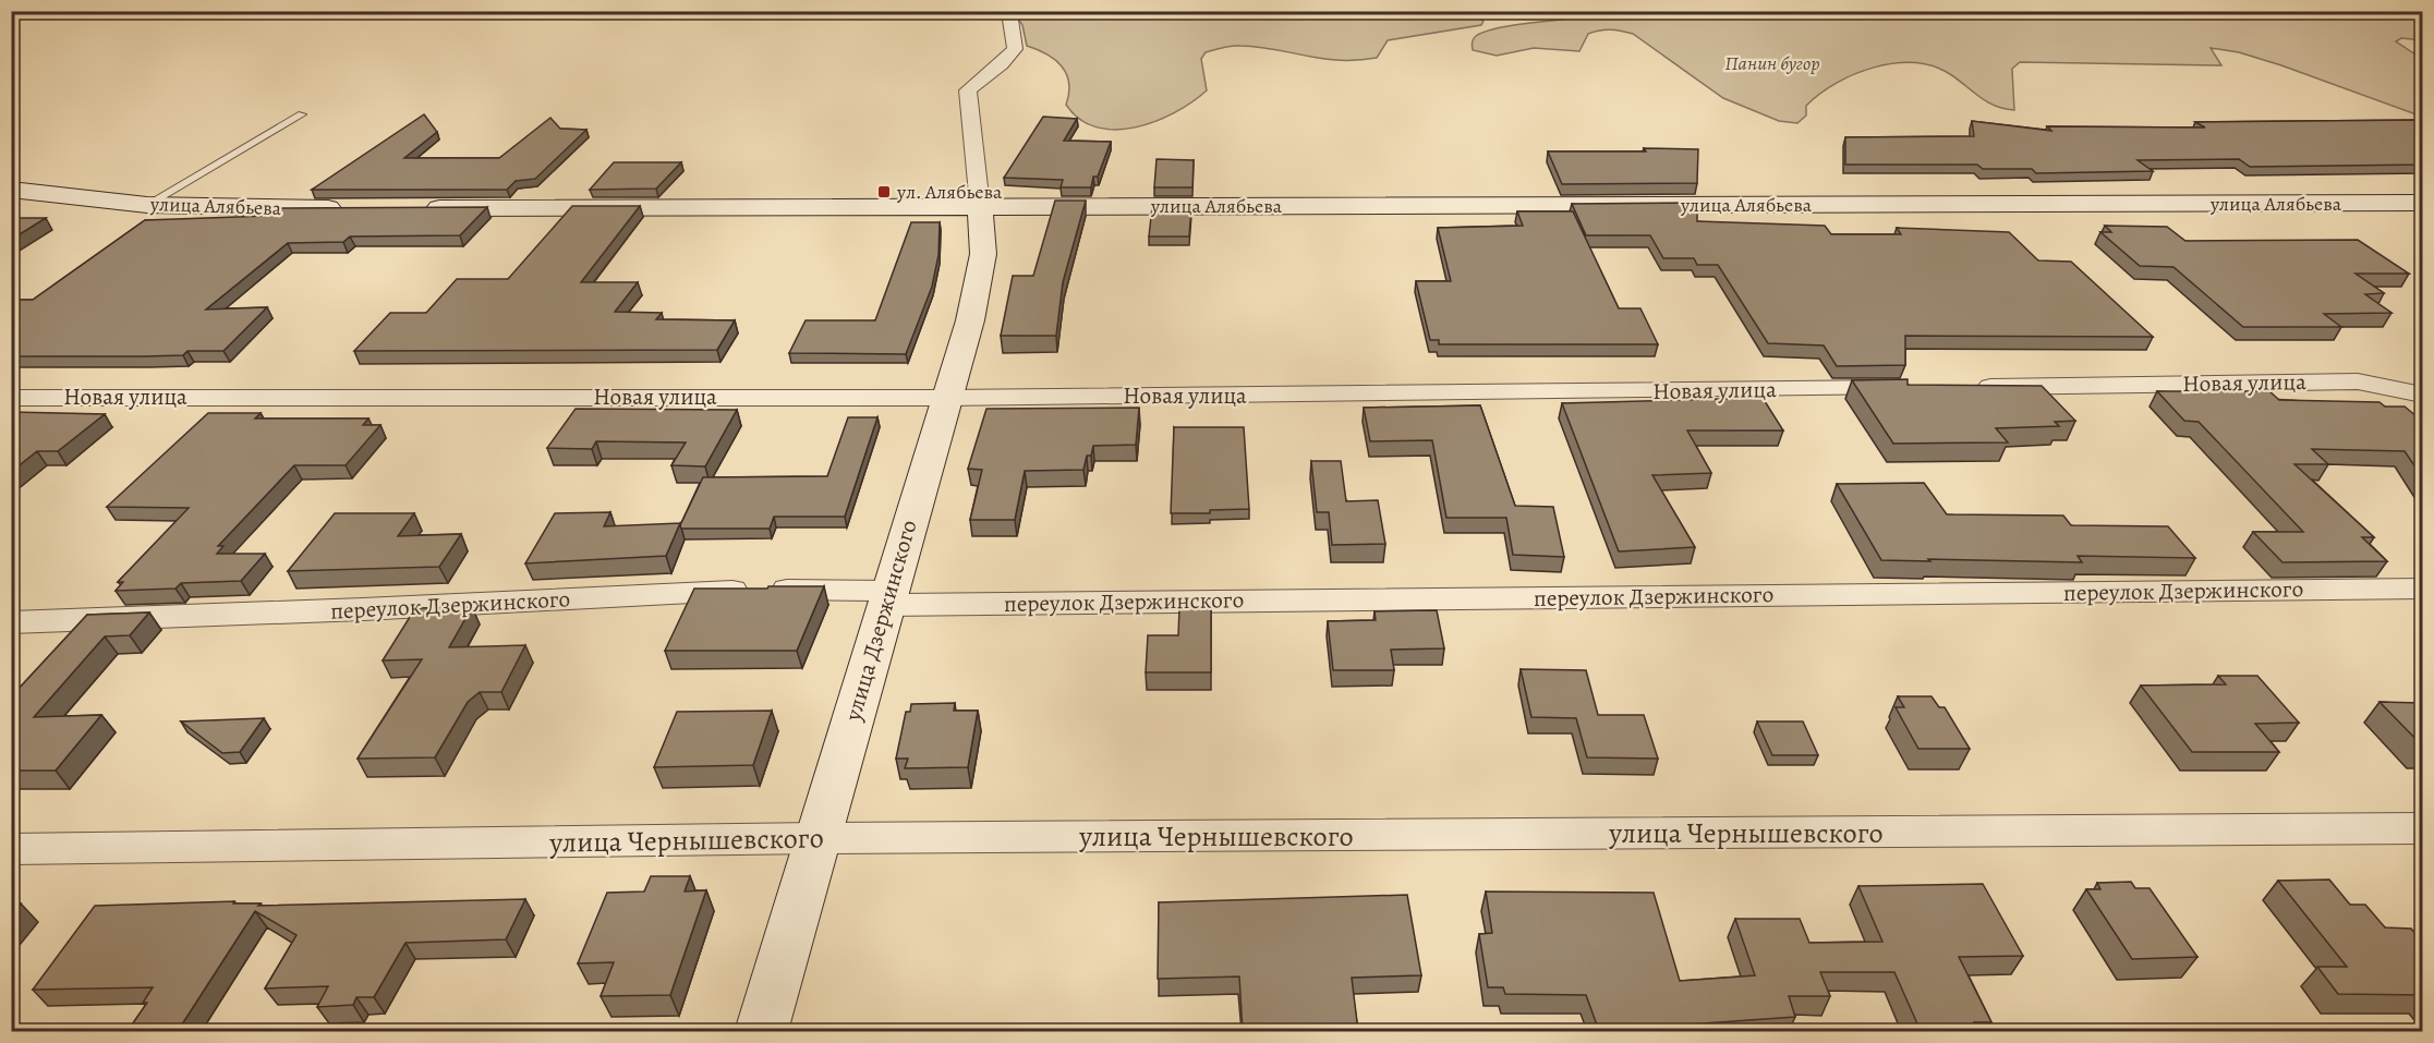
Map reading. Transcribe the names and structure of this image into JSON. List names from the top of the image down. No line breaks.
{"streets":{"main road":["улица Алябьева","улица Дзержинского"],"street":["Новая улица","переулок Дзержинского","улица Чернышевского"]},"crossings":[["улица Алябьева","улица Дзержинского"],["Новая улица","улица Дзержинского"],["переулок Дзержинского","улица Дзержинского"],["улица Дзержинского","улица Чернышевского"]],"parks":["Панин бугор"],"places":{"transit":["ул. Алябьева"]}}
